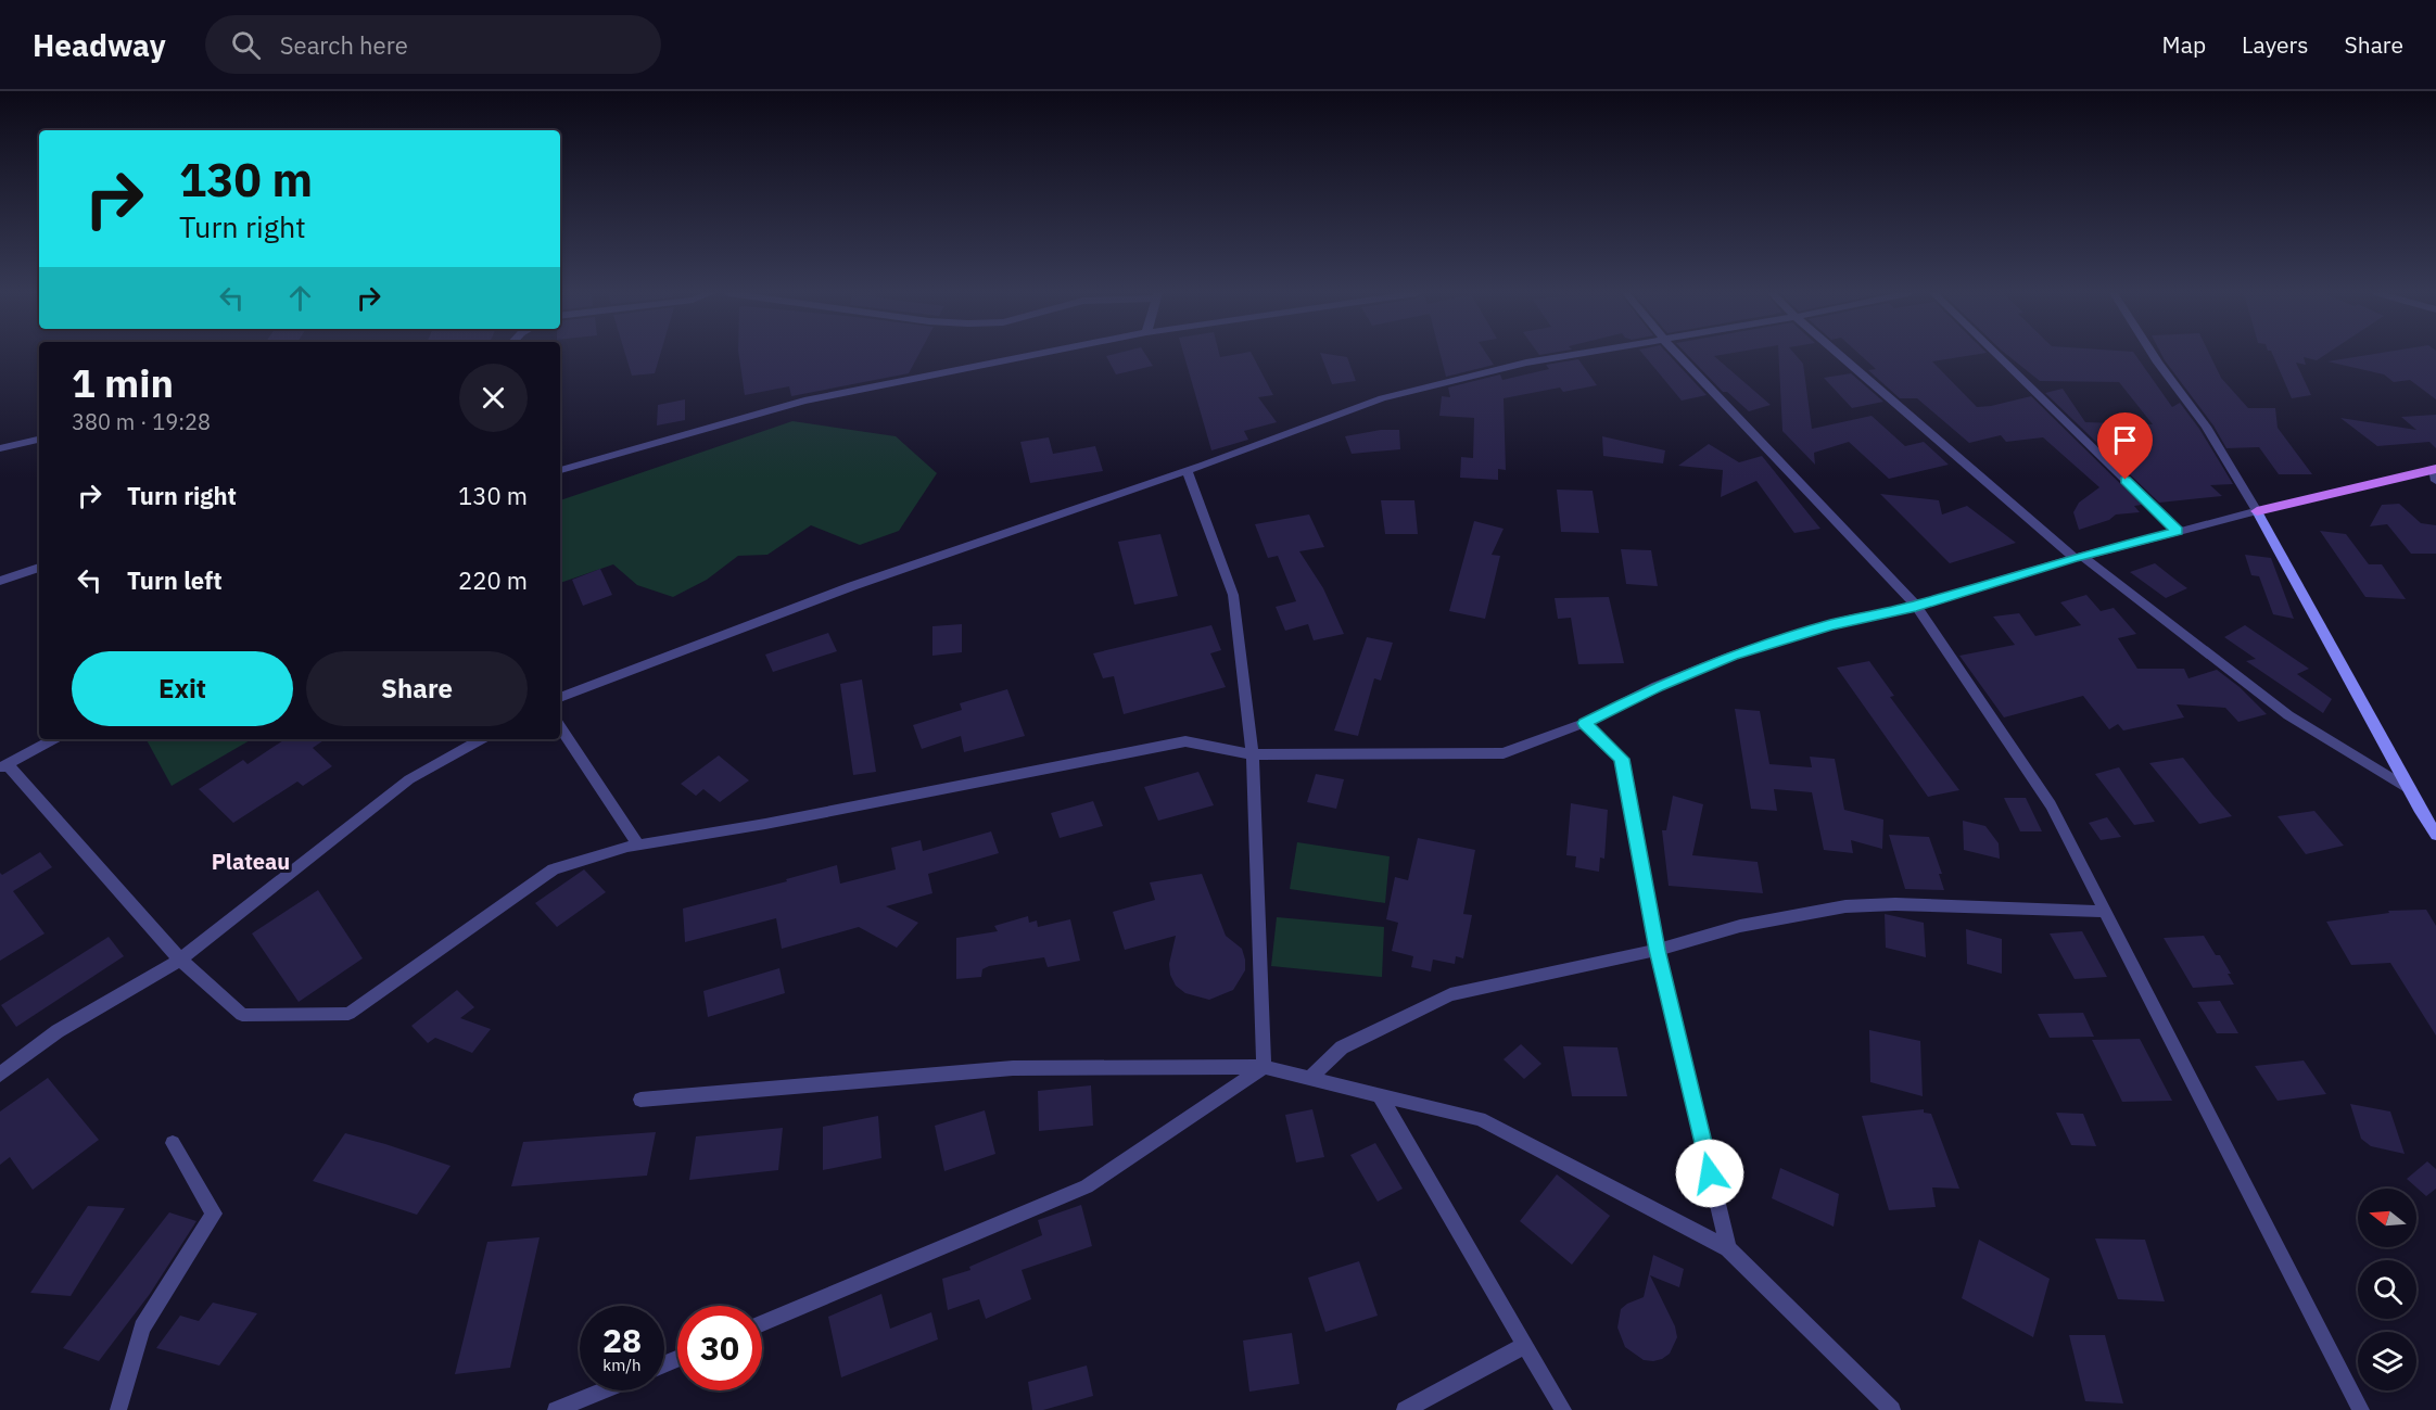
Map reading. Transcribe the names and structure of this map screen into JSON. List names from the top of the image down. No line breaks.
{"districts":["Plateau"],"north":"left","page":{"header":"Headway","search":"Search here","nav":["Map","Layers","Share"],"turn":["130 m","Turn right"],"heading":["1 min","380 m · 19:28"],"list":[{"name":"Turn right","value":"130 m"},{"name":"Turn left","value":"220 m"}],"buttons":["Exit","Share"],"speed":"28 km/h","limit":"30"}}
